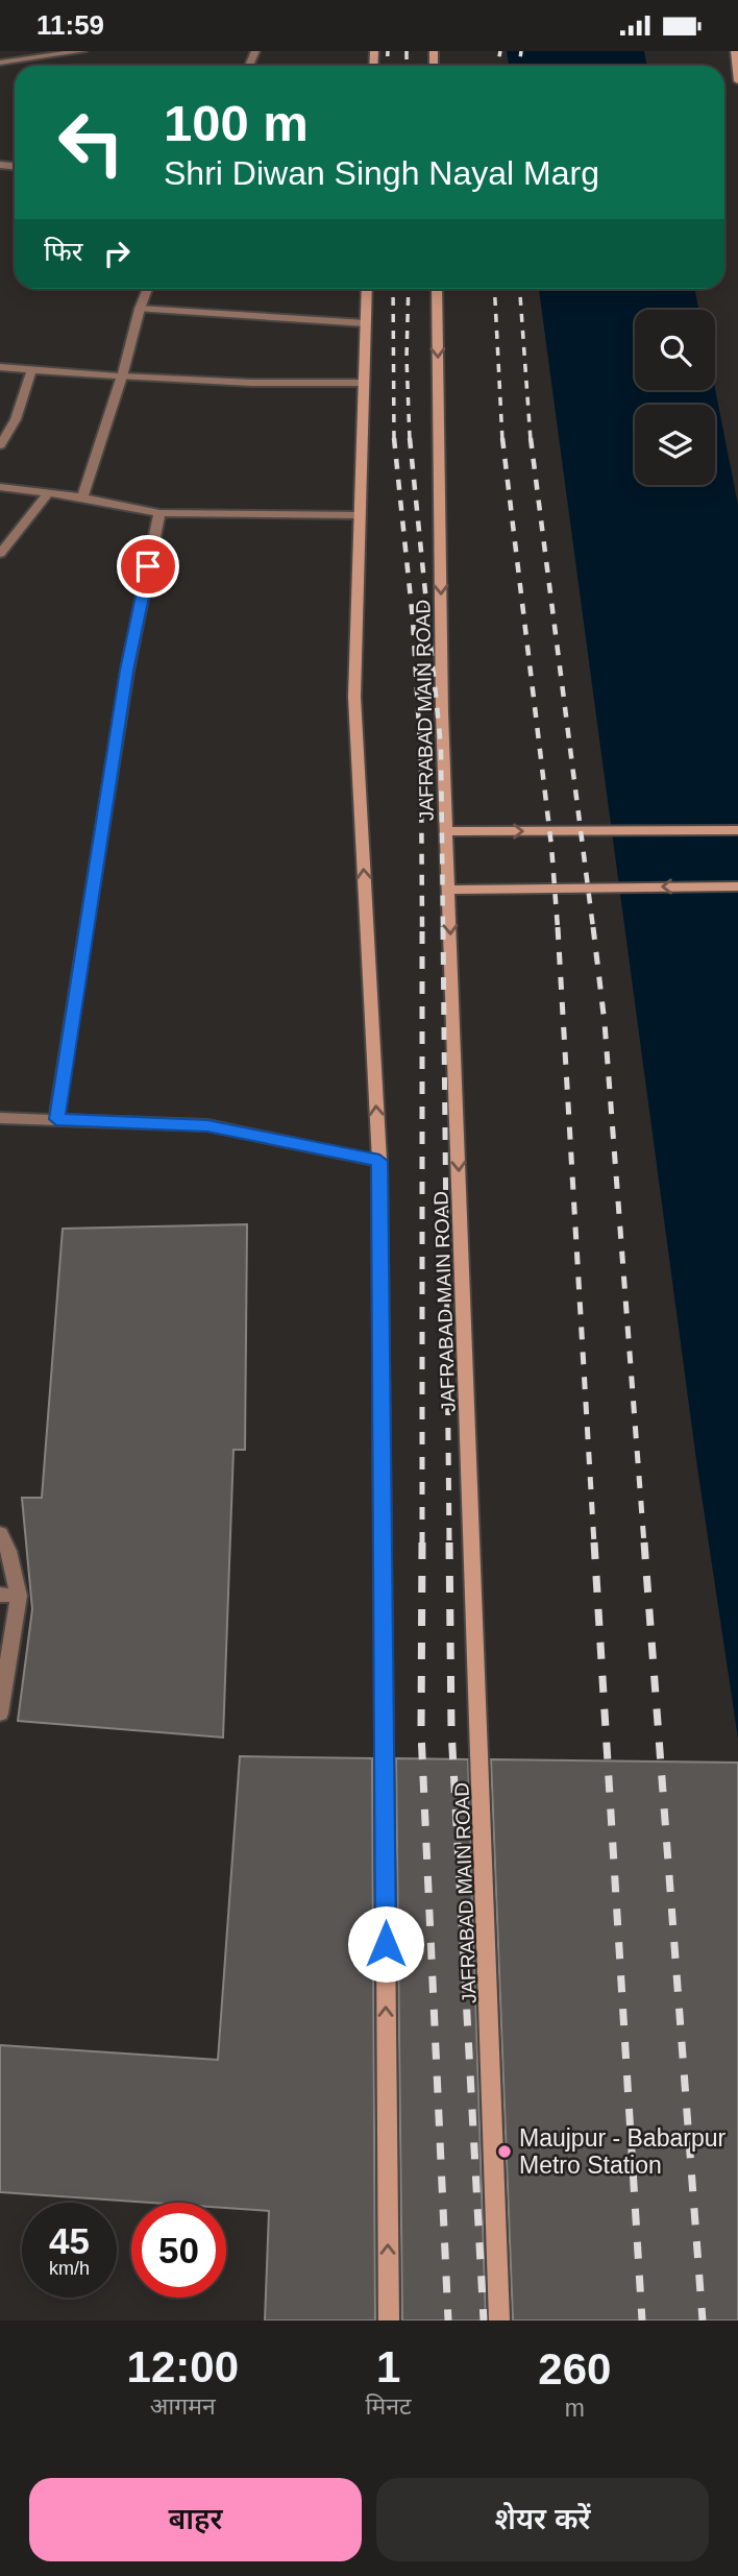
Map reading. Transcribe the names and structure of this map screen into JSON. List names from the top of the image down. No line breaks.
{"streets":{"main road":["JAFRABAD MAIN ROAD"]},"places":["Maujpur - Babarpur Metro Station"],"page":{"status":"11:59","turn":["100 m","Shri Diwan Singh Nayal Marg"],"then":"फिर","speed":"45 km/h","limit":"50","eta":["12:00","आगमन","1","मिनट","260","m"],"buttons":["बाहर","शेयर करें"]}}
